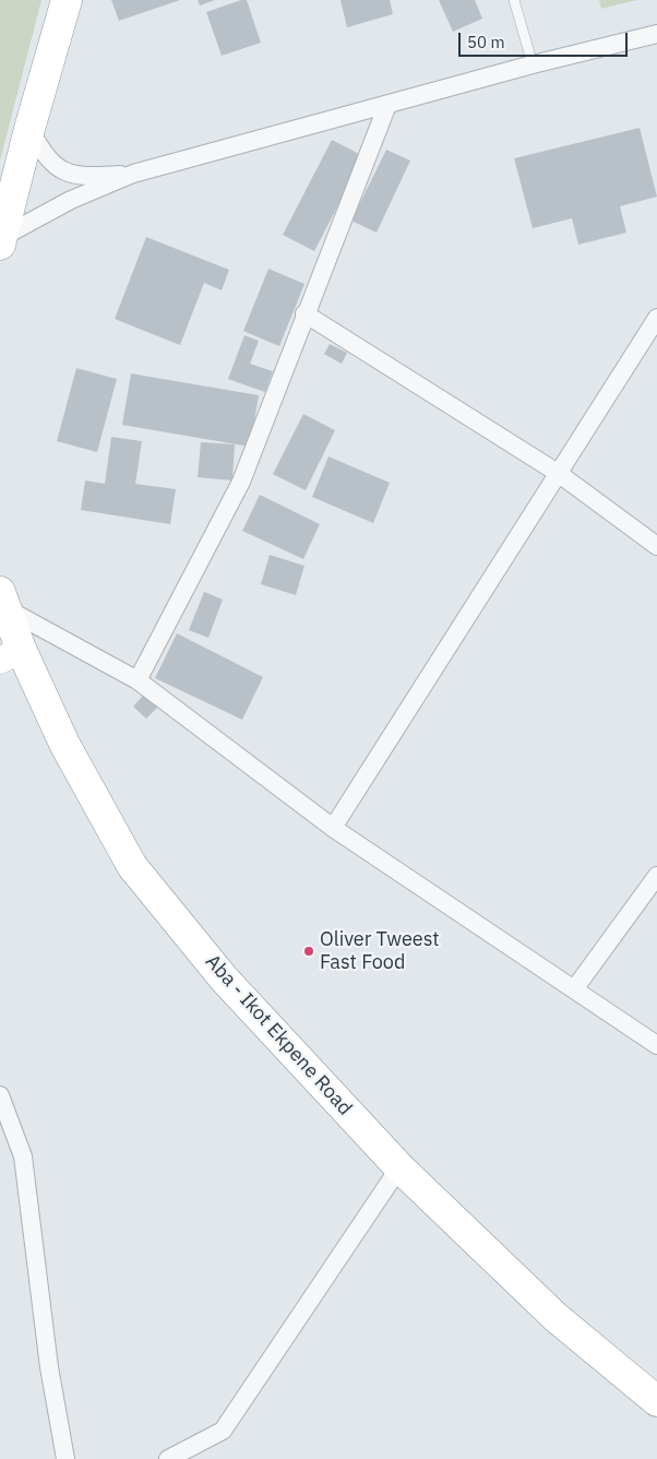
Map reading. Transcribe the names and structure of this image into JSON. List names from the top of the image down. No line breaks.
{"streets":{"highway":["Aba - Ikot Ekpene Road"]},"places":["Oliver Tweest Fast Food"],"scale_bar":"50 m"}
